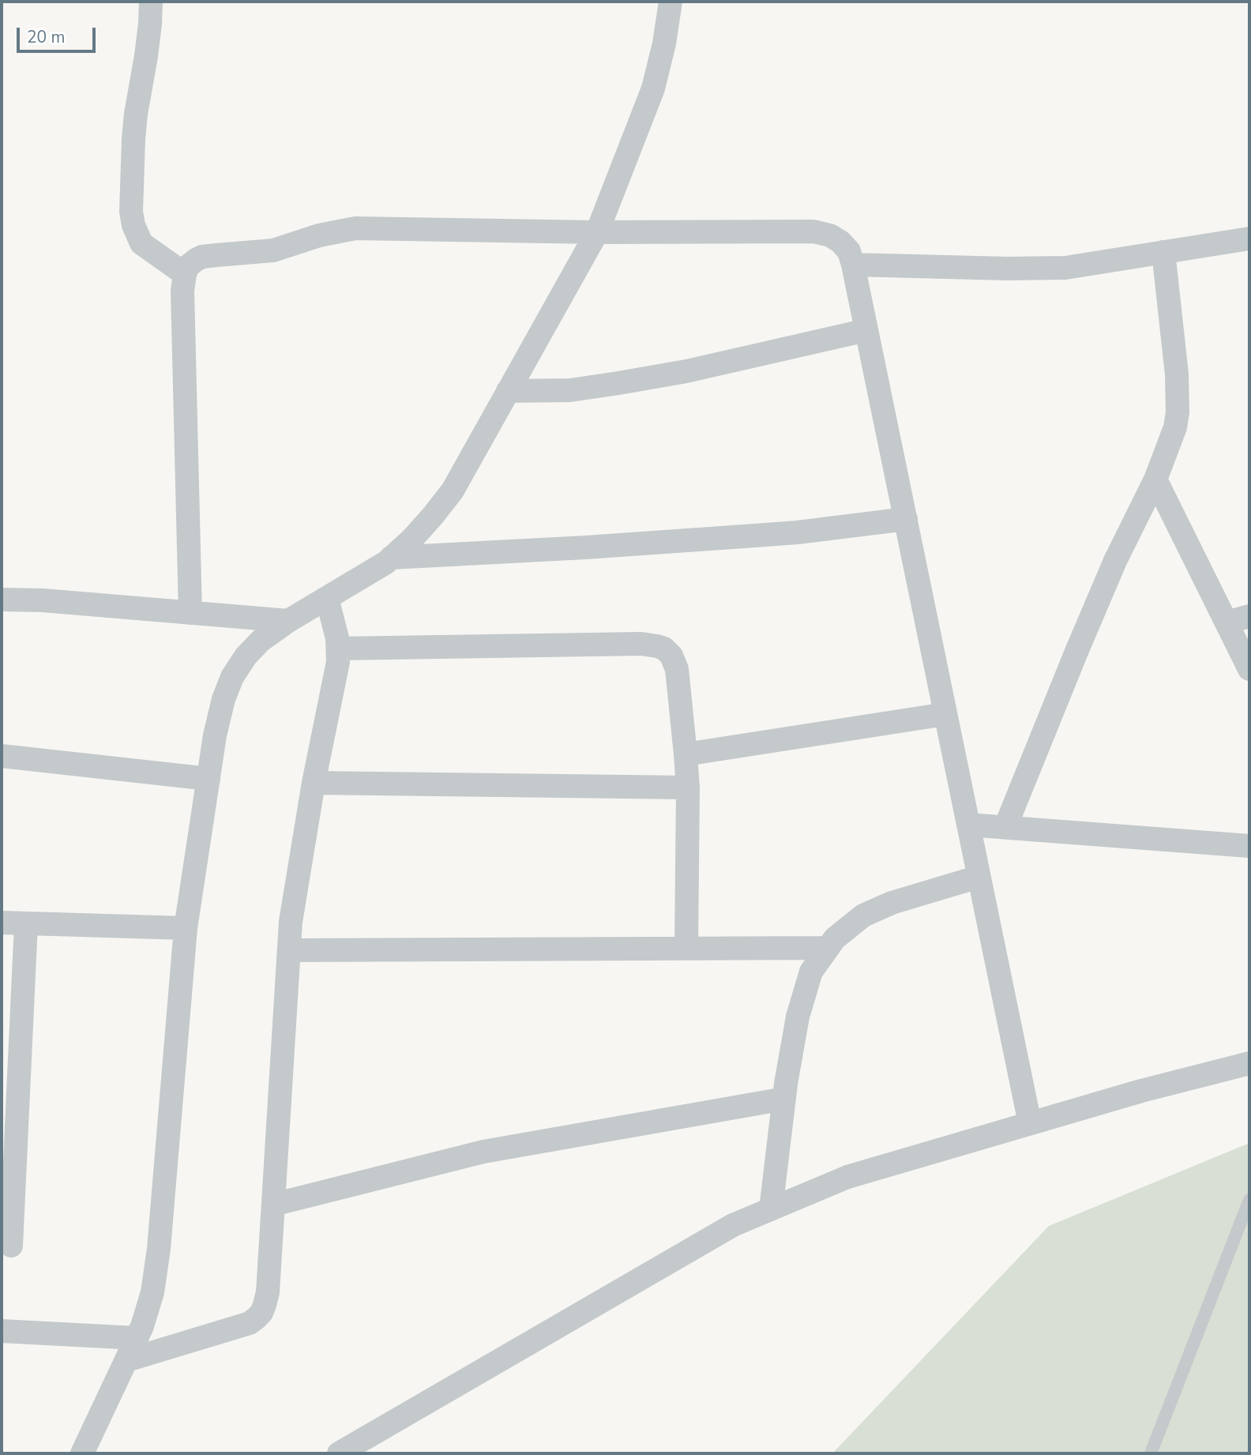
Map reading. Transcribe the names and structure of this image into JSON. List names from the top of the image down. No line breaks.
{"scale_bar":"20 m"}
